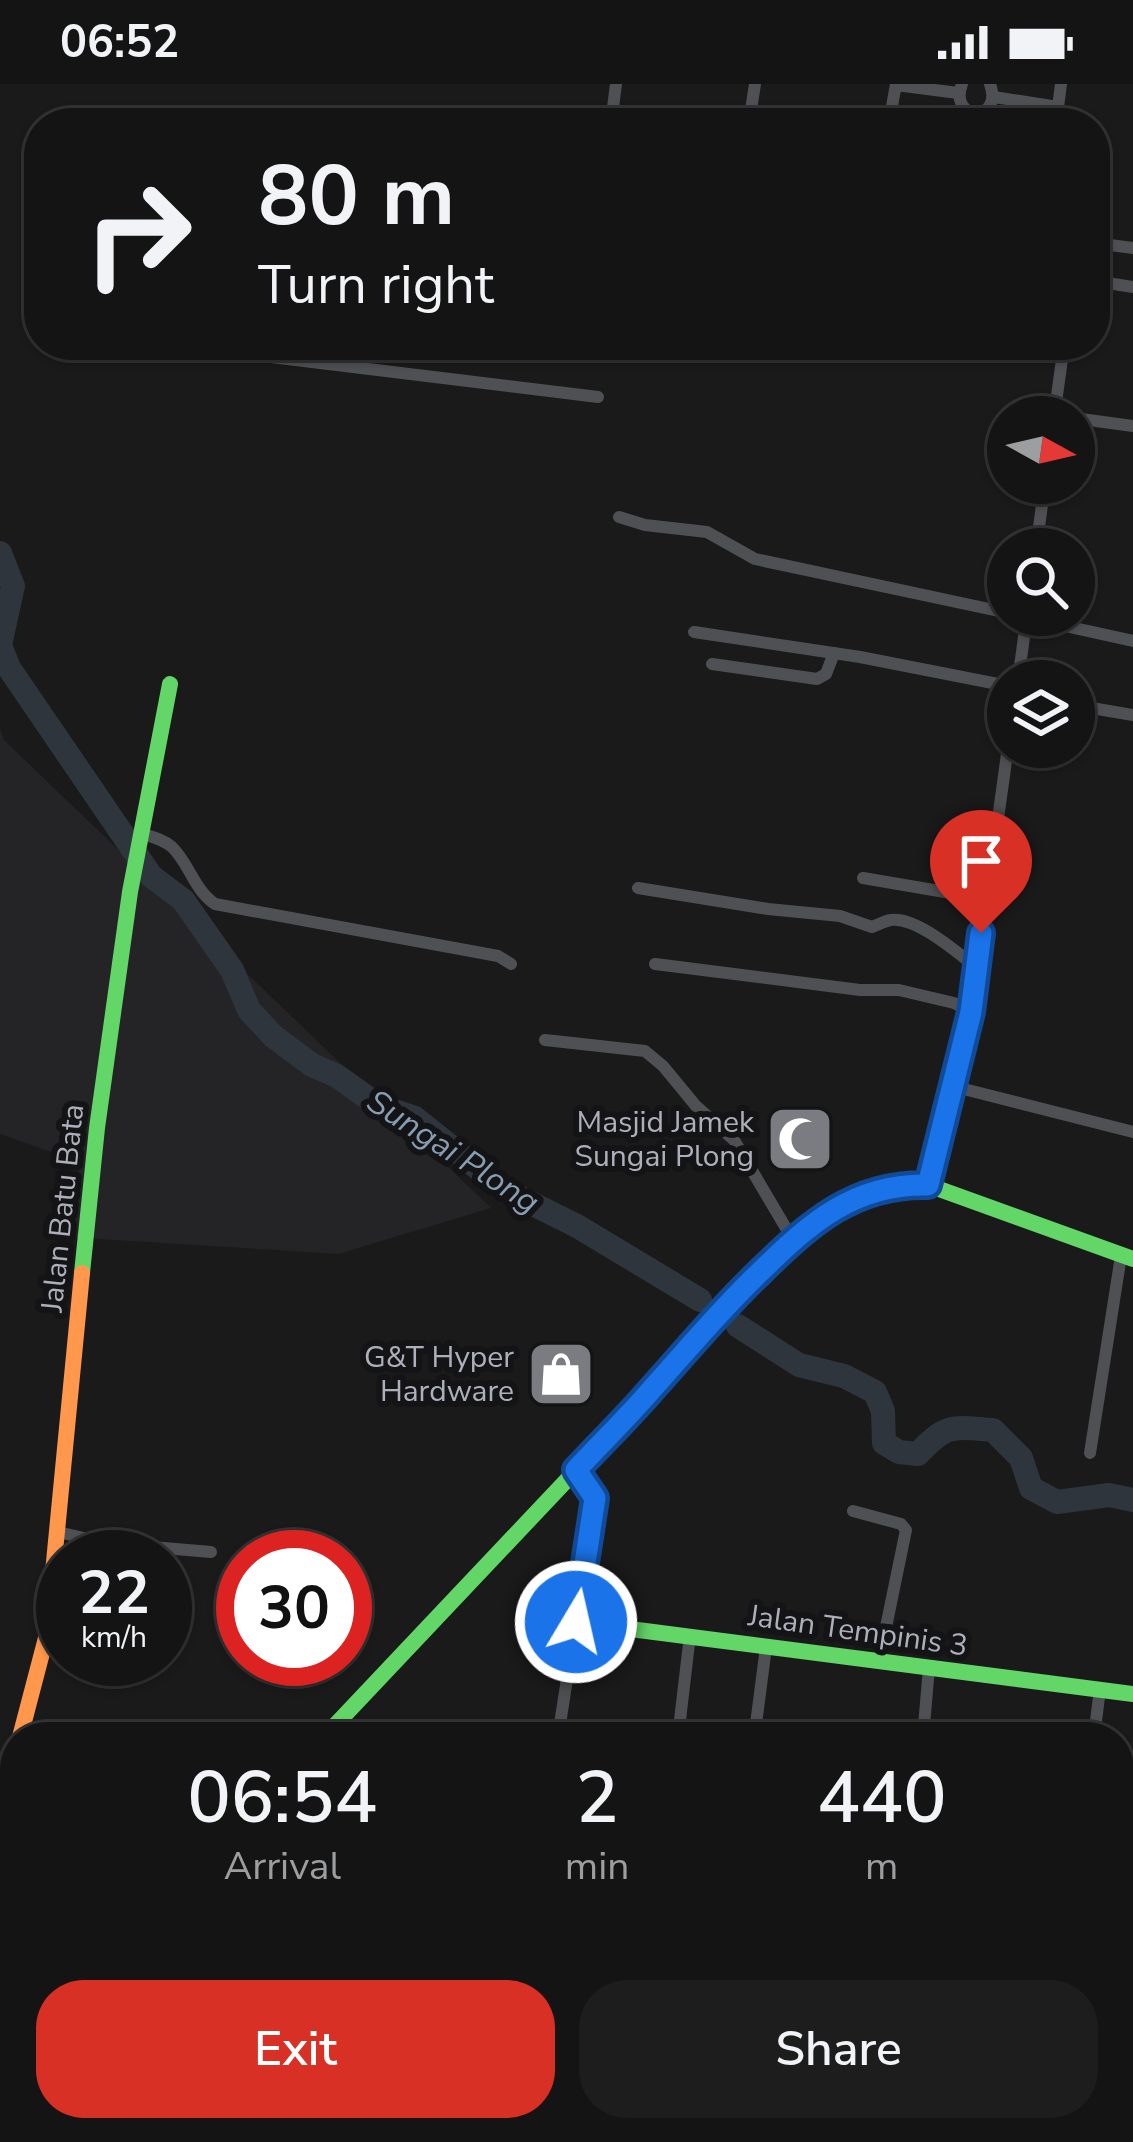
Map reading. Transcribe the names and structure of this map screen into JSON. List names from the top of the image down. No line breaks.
{"streets":{"main road":["Jalan Batu Bata","Jalan Tempinis 3"]},"water":["Sungai Plong"],"places":{"mosque":["Masjid Jamek Sungai Plong"],"shop":["G&T Hyper Hardware"]},"north":"right","page":{"status":"06:52","turn":["80 m","Turn right"],"speed":"22 km/h","limit":"30","eta":["06:54","Arrival","2","min","440","m"],"buttons":["Exit","Share"]}}
